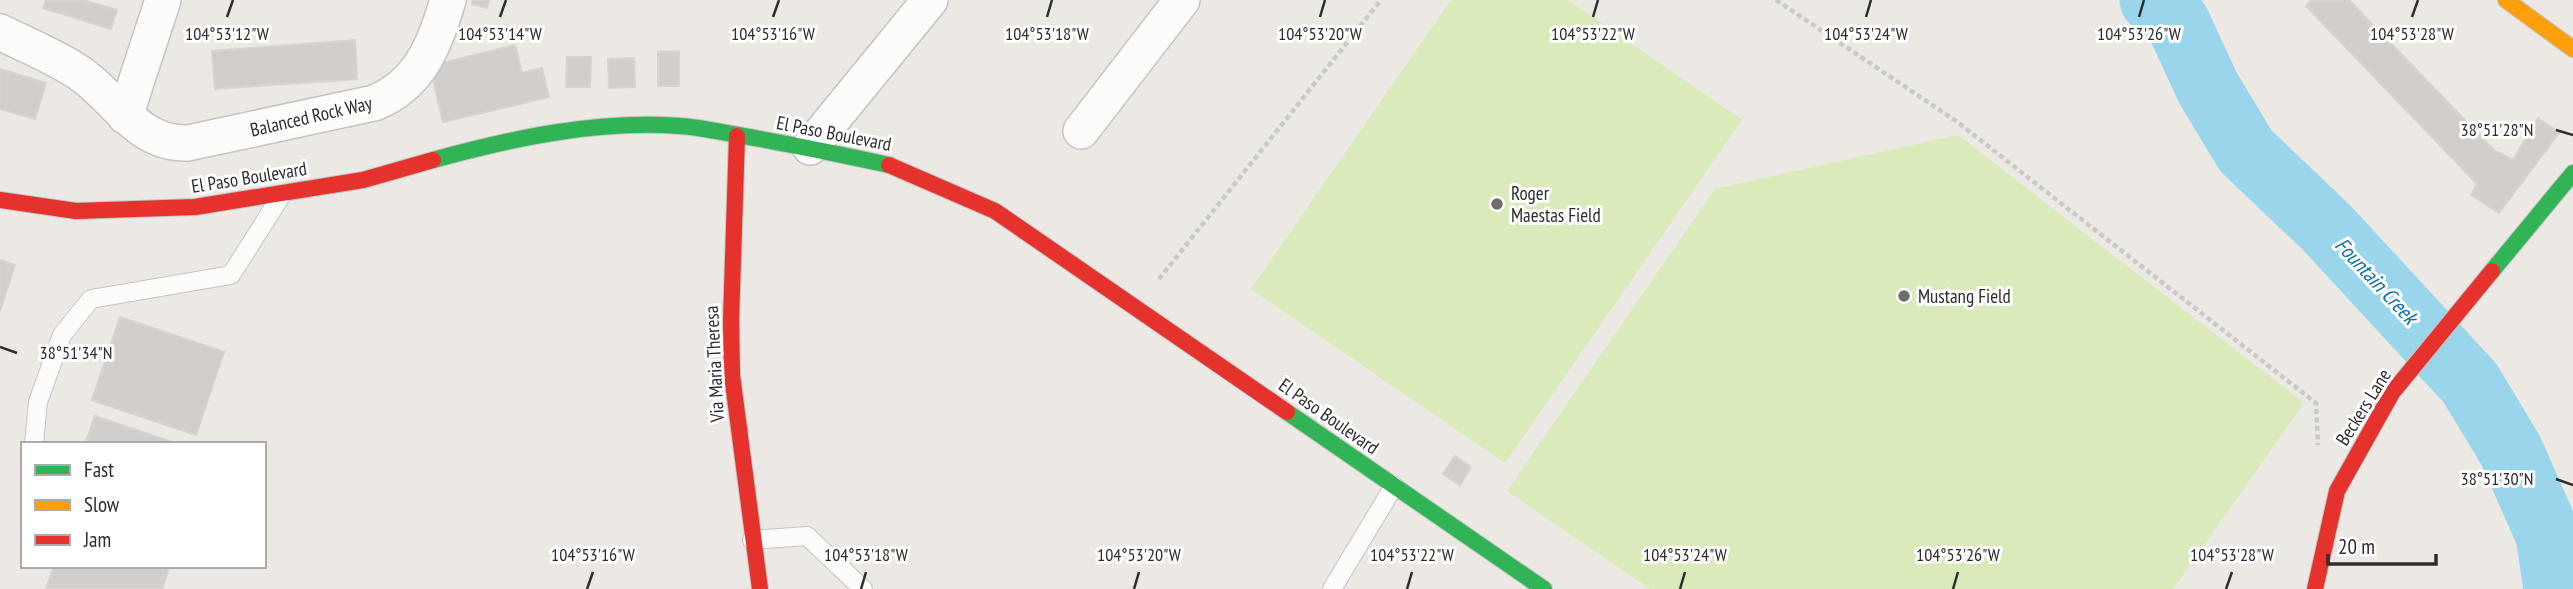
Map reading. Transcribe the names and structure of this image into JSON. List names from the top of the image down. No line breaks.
{"streets":{"street":["Balanced Rock Way","El Paso Boulevard","Via Maria Theresa","Beckers Lane"]},"crossings":[["El Paso Boulevard","Via Maria Theresa"]],"water":["Fountain Creek"],"places":["Roger Maestas Field","Mustang Field"],"legend":["Fast","Slow","Jam"],"scale_bar":"20 m","coordinates":["104°53'12\"W","104°53'14\"W","104°53'16\"W","104°53'18\"W","104°53'20\"W","104°53'22\"W","104°53'24\"W","104°53'26\"W","104°53'28\"W","38°51'28\"N","38°51'34\"N","38°51'30\"N"]}
